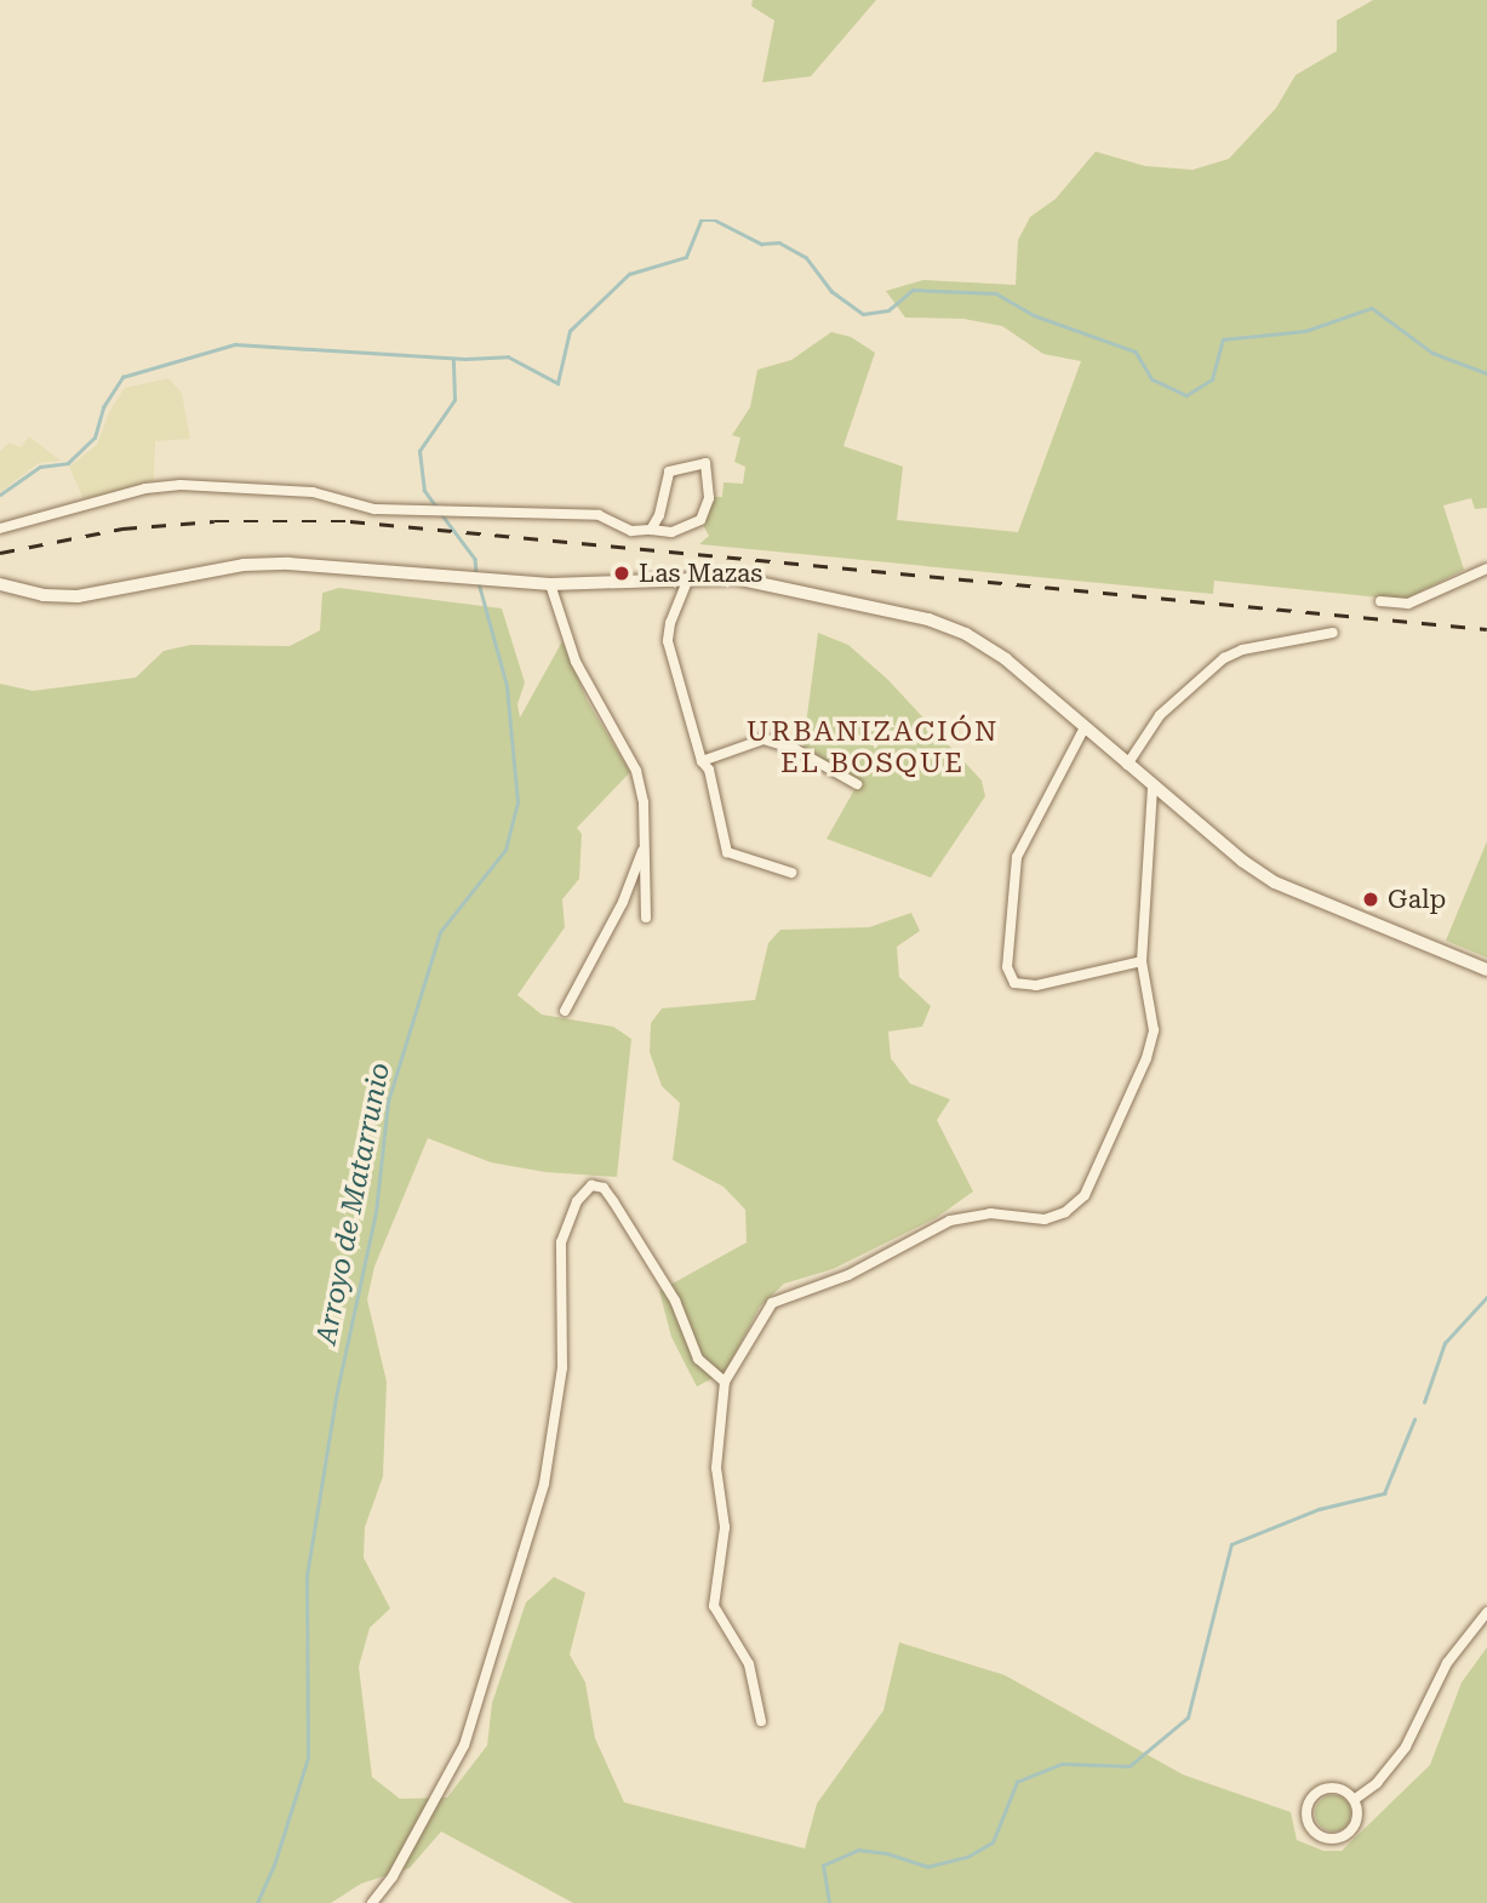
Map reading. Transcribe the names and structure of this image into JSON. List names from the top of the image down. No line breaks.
{"districts":["URBANIZACIÓN EL BOSQUE"],"water":["Arroyo de Matarrunio"],"places":["Las Mazas","Galp"]}
